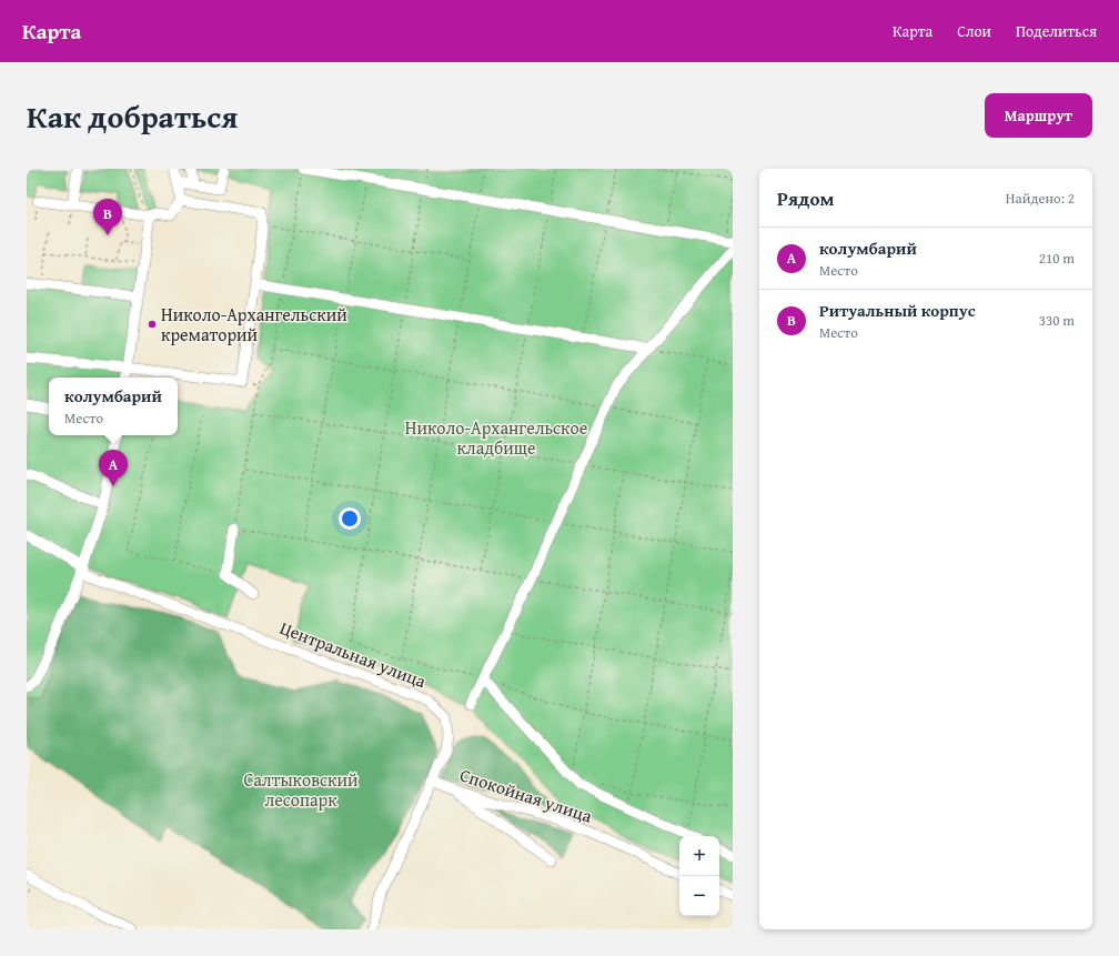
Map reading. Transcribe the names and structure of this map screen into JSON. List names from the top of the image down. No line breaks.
{"streets":{"street":["Центральная улица","Спокойная улица"]},"crossings":[["Центральная улица","Спокойная улица"]],"parks":["Николо-Архангельское кладбище","Салтыковский лесопарк"],"places":["Николо-Архангельский крематорий"],"page":{"header":"Карта","nav":["Карта","Слои","Поделиться"],"title":"Как добраться","buttons":"Маршрут","heading":["Рядом","Найдено: 2"],"pins":["B","A"],"list":[{"mark":"A","name":"колумбарий","note":"Место","value":"210 m"},{"mark":"B","name":"Ритуальный корпус","note":"Место","value":"330 m"}],"popup":["колумбарий","Место"],"map_buttons":["+","−"]}}
